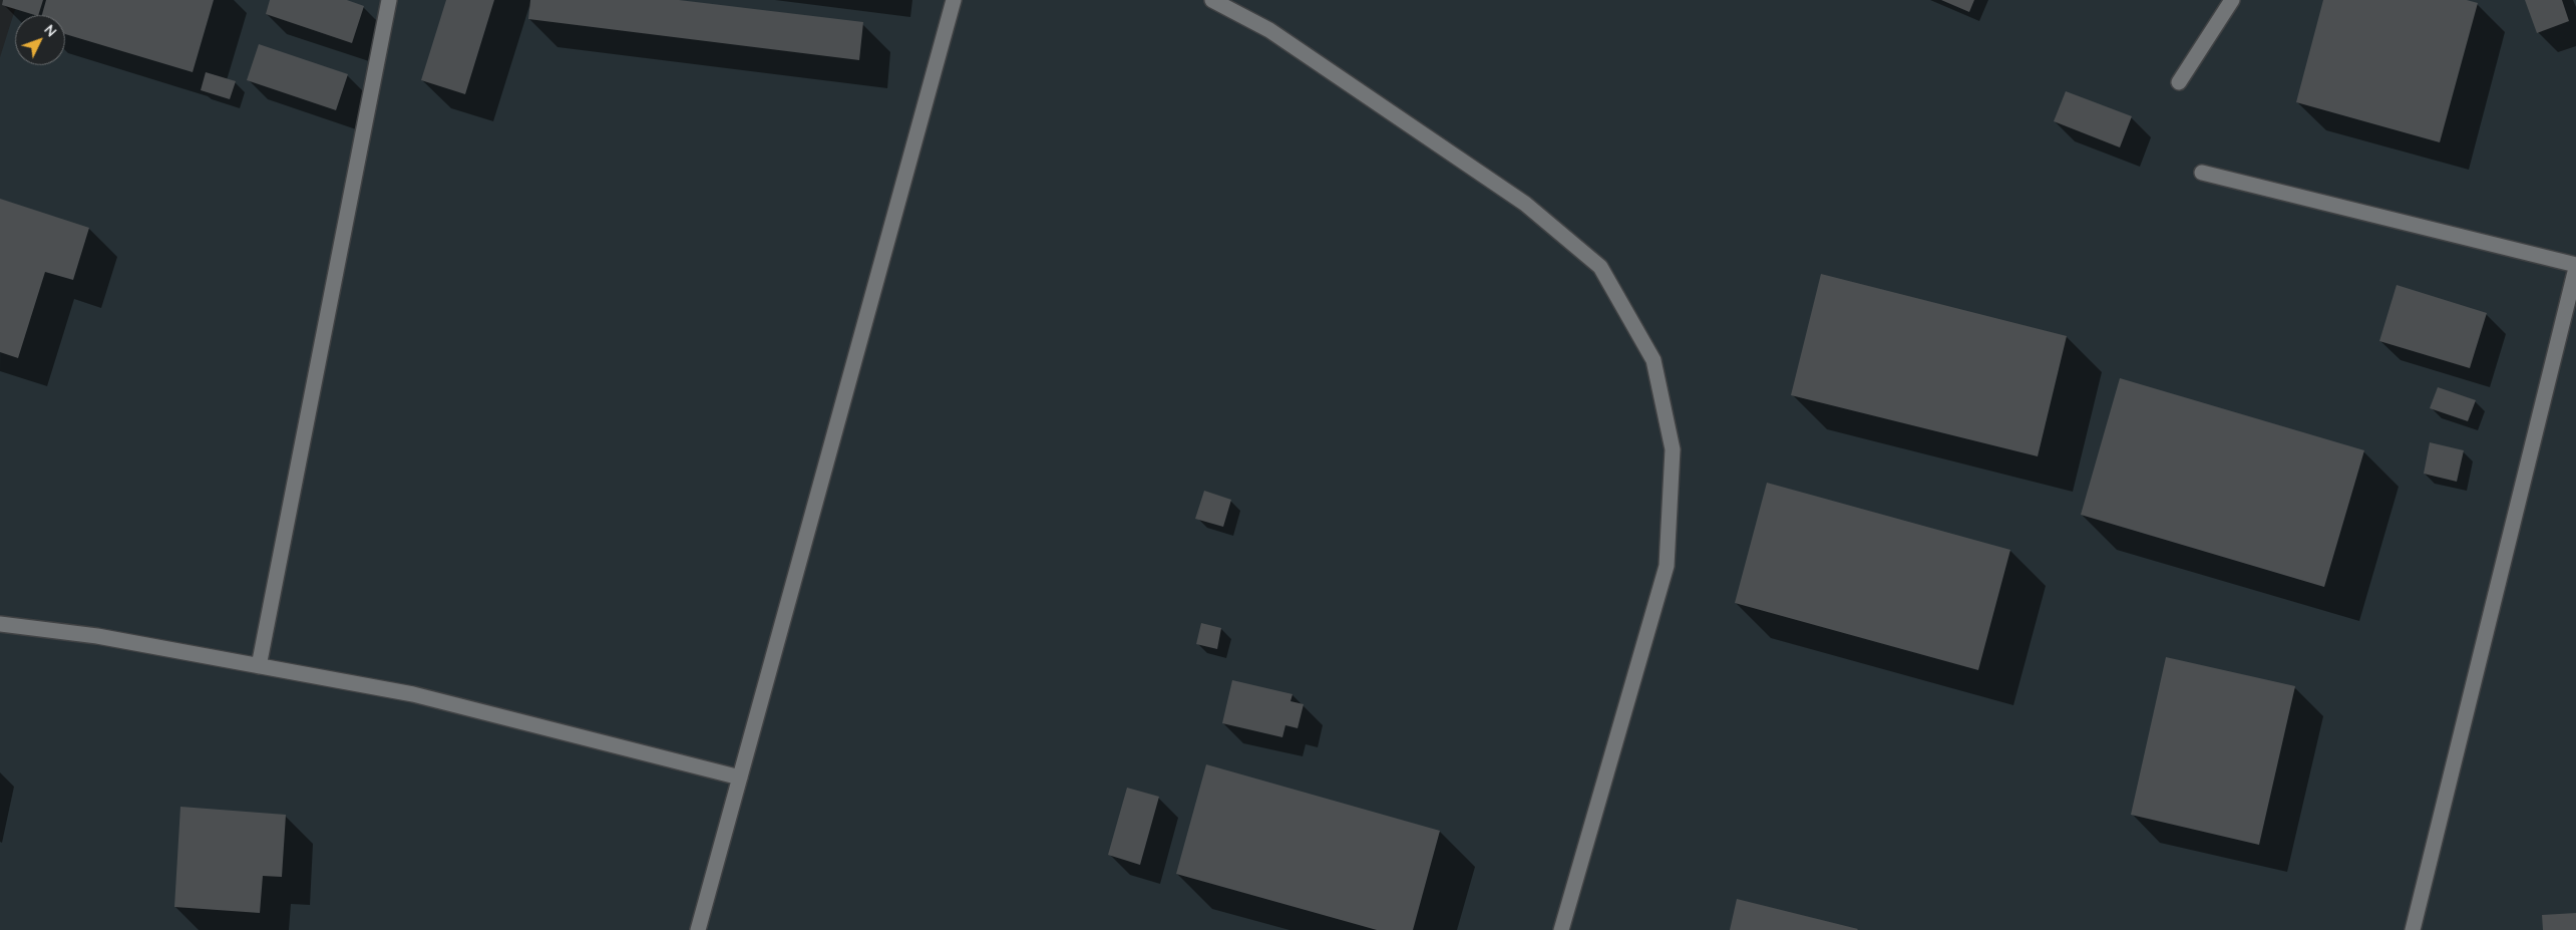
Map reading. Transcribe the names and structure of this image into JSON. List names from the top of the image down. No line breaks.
{"north":"top right"}
